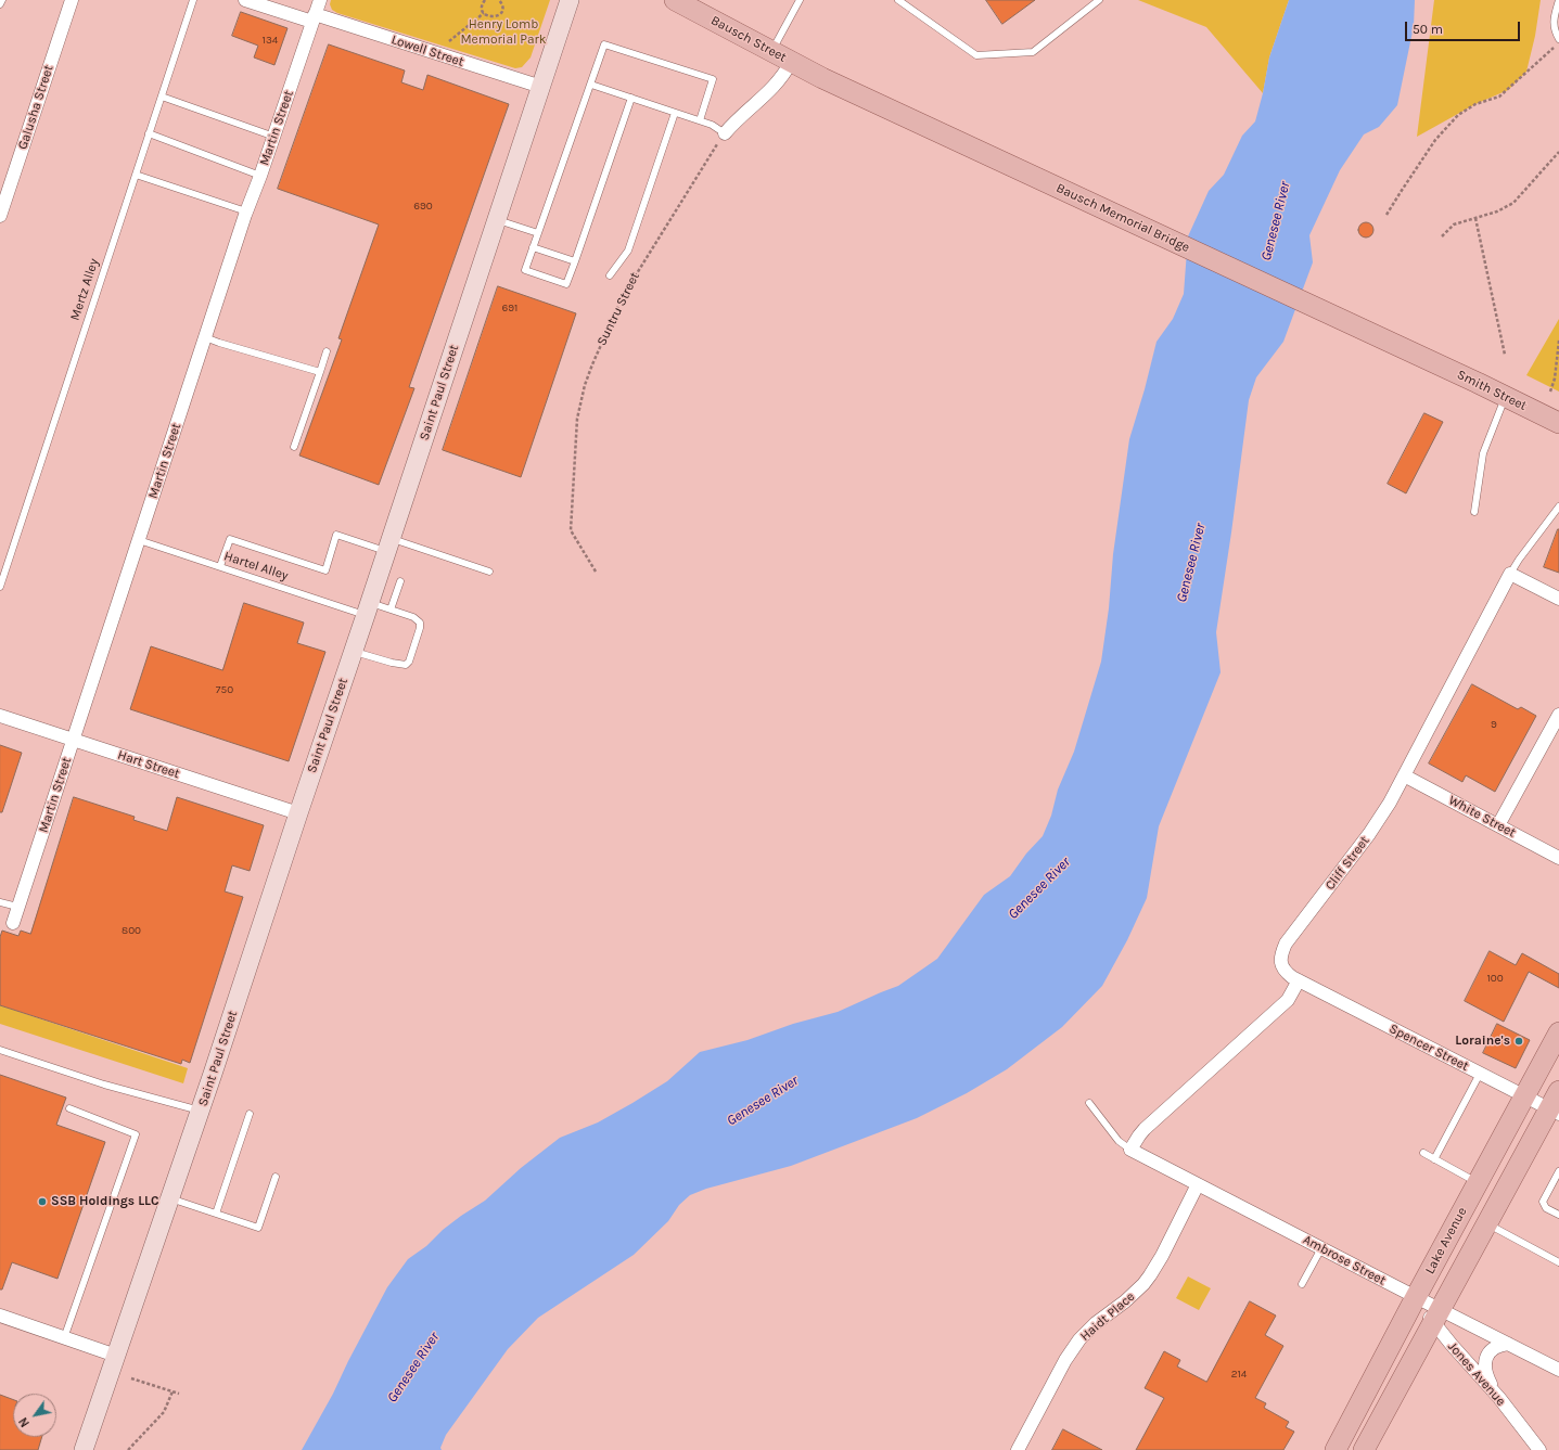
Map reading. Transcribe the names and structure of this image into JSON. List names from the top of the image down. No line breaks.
{"streets":{"main road":["Bausch Street","Bausch Memorial Bridge","Smith Street","Saint Paul Street","Lake Avenue"],"street":["Lowell Street","Galusha Street","Martin Street","Hart Street","White Street","Cliff Street","Spencer Street","Ambrose Street","Haidt Place","Jones Avenue"],"lane":["Mertz Alley","Hartel Alley"],"path":["Suntru Street"]},"crossings":[["Bausch Street","Bausch Memorial Bridge"],["Lowell Street","Martin Street"],["Lowell Street","Saint Paul Street"],["Martin Street","Hartel Alley"],["Martin Street","Hart Street"],["Bausch Memorial Bridge","Smith Street"],["Saint Paul Street","Hartel Alley"],["Saint Paul Street","Hart Street"],["White Street","Cliff Street"],["Cliff Street","Spencer Street"],["Spencer Street","Lake Avenue"],["Lake Avenue","Ambrose Street"],["Ambrose Street","Haidt Place"],["Ambrose Street","Jones Avenue"]],"water":["Genesee River"],"parks":["Henry Lomb Memorial Park"],"places":["Loraine's","SSB Holdings LLC"],"house_numbers":["134","690","691","750","9","800","100","214"],"scale_bar":"50 m","north":"bottom left"}
